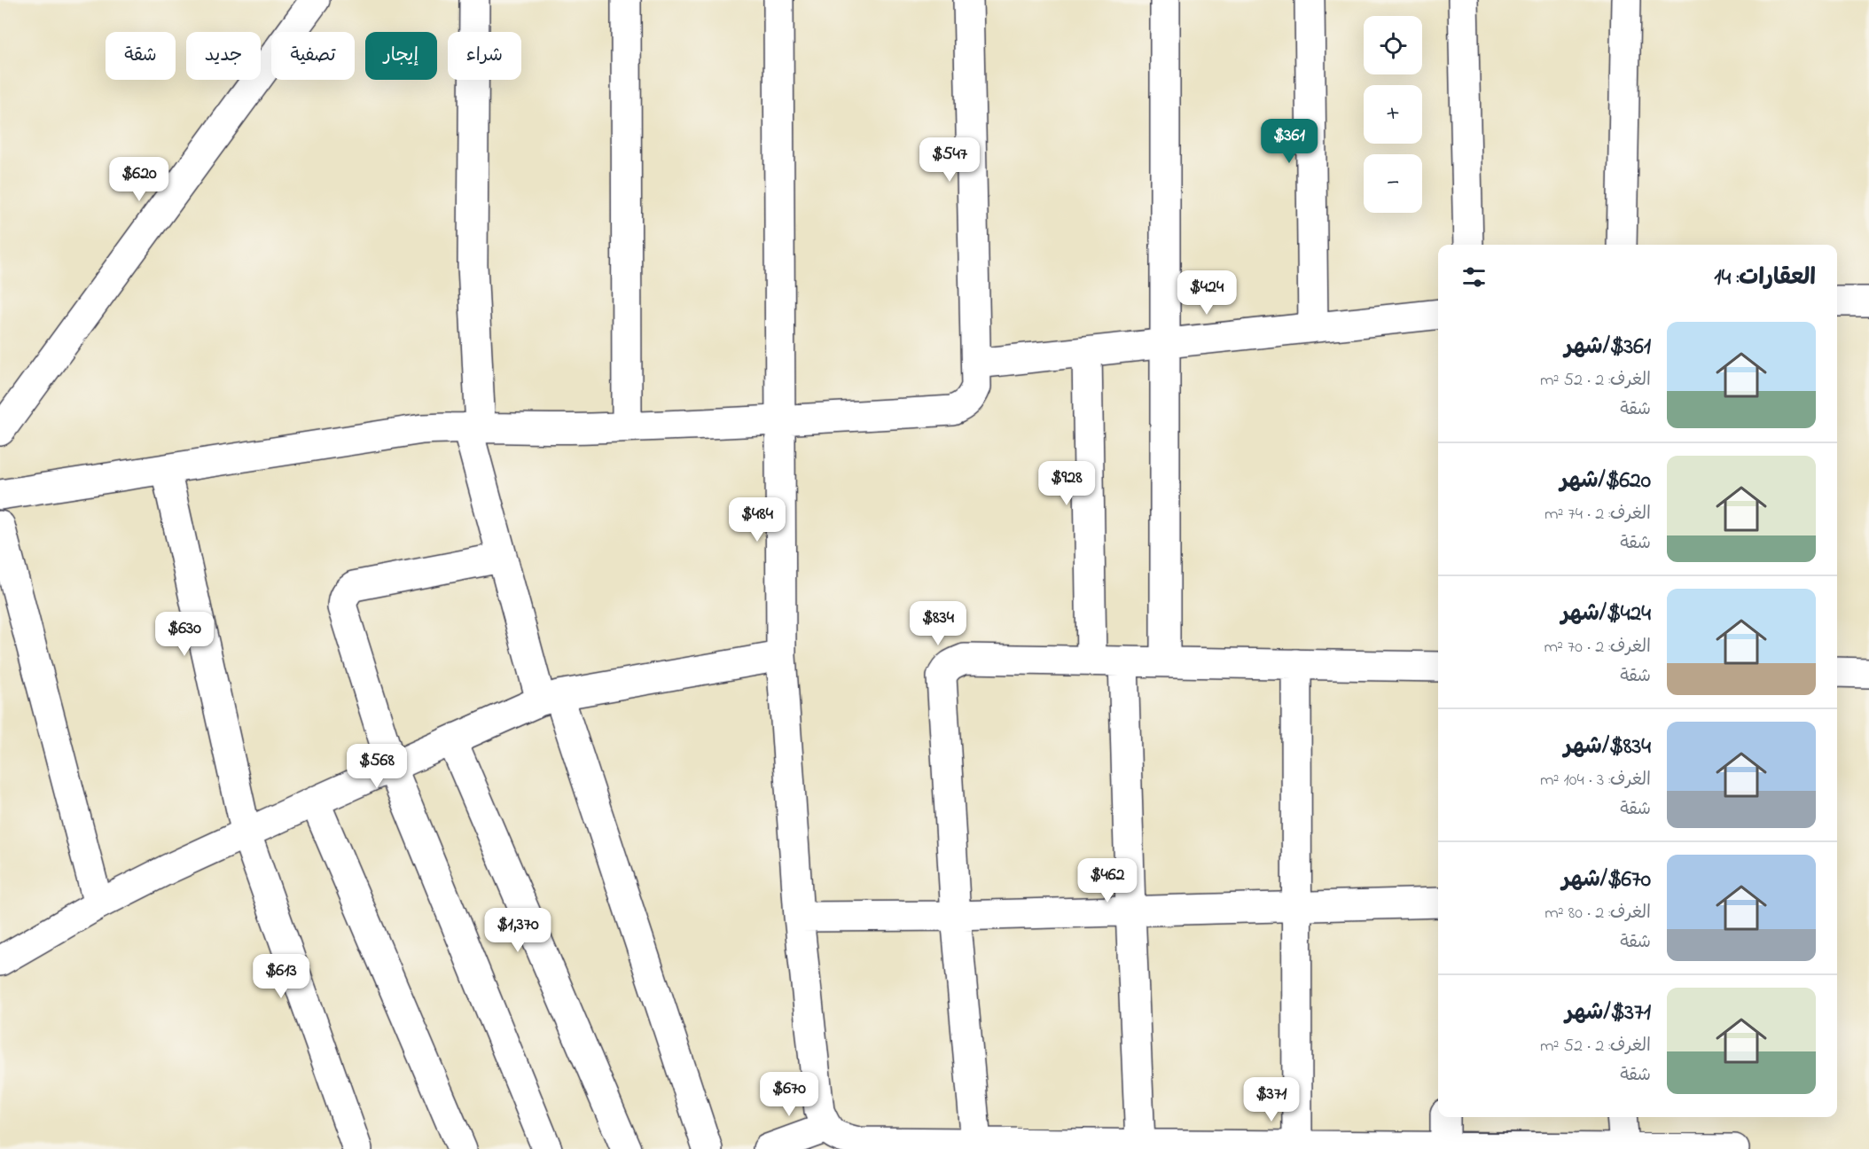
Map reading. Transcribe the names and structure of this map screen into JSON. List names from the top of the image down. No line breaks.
{"page":{"map_buttons":["+","−"],"chip":["شراء","إيجار","تصفية","جديد","شقة"],"price":["$361","$547","$620","$424","$928","$484","$834","$630","$568","$462","$1,370","$613","$670","$371"],"heading":"العقارات: 14","list":[{"name":"$361/شهر","note":"الغرف: 2 · 52 m² · شقة"},{"name":"$620/شهر","note":"الغرف: 2 · 74 m² · شقة"},{"name":"$424/شهر","note":"الغرف: 2 · 70 m² · شقة"},{"name":"$834/شهر","note":"الغرف: 3 · 104 m² · شقة"},{"name":"$670/شهر","note":"الغرف: 2 · 80 m² · شقة"},{"name":"$371/شهر","note":"الغرف: 2 · 52 m² · شقة"}]}}
